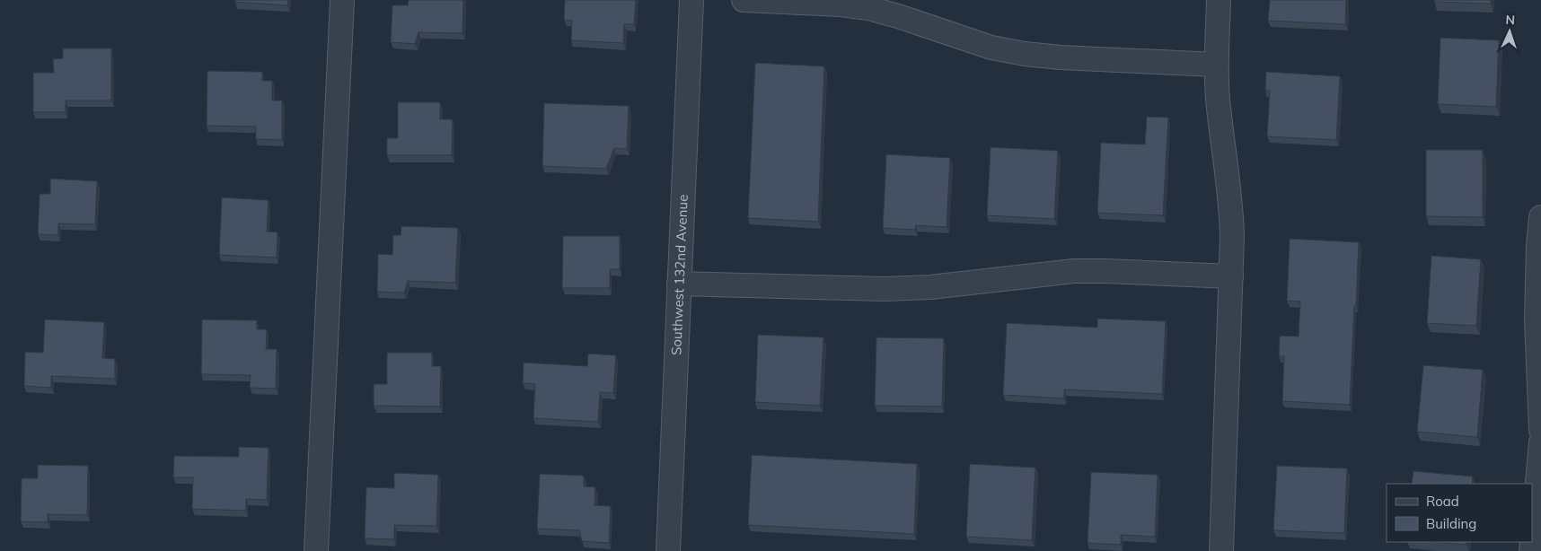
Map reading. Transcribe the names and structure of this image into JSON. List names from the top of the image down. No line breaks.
{"streets":{"street":["Southwest 132nd Avenue"]},"legend":["Road","Building"],"north":"top"}
